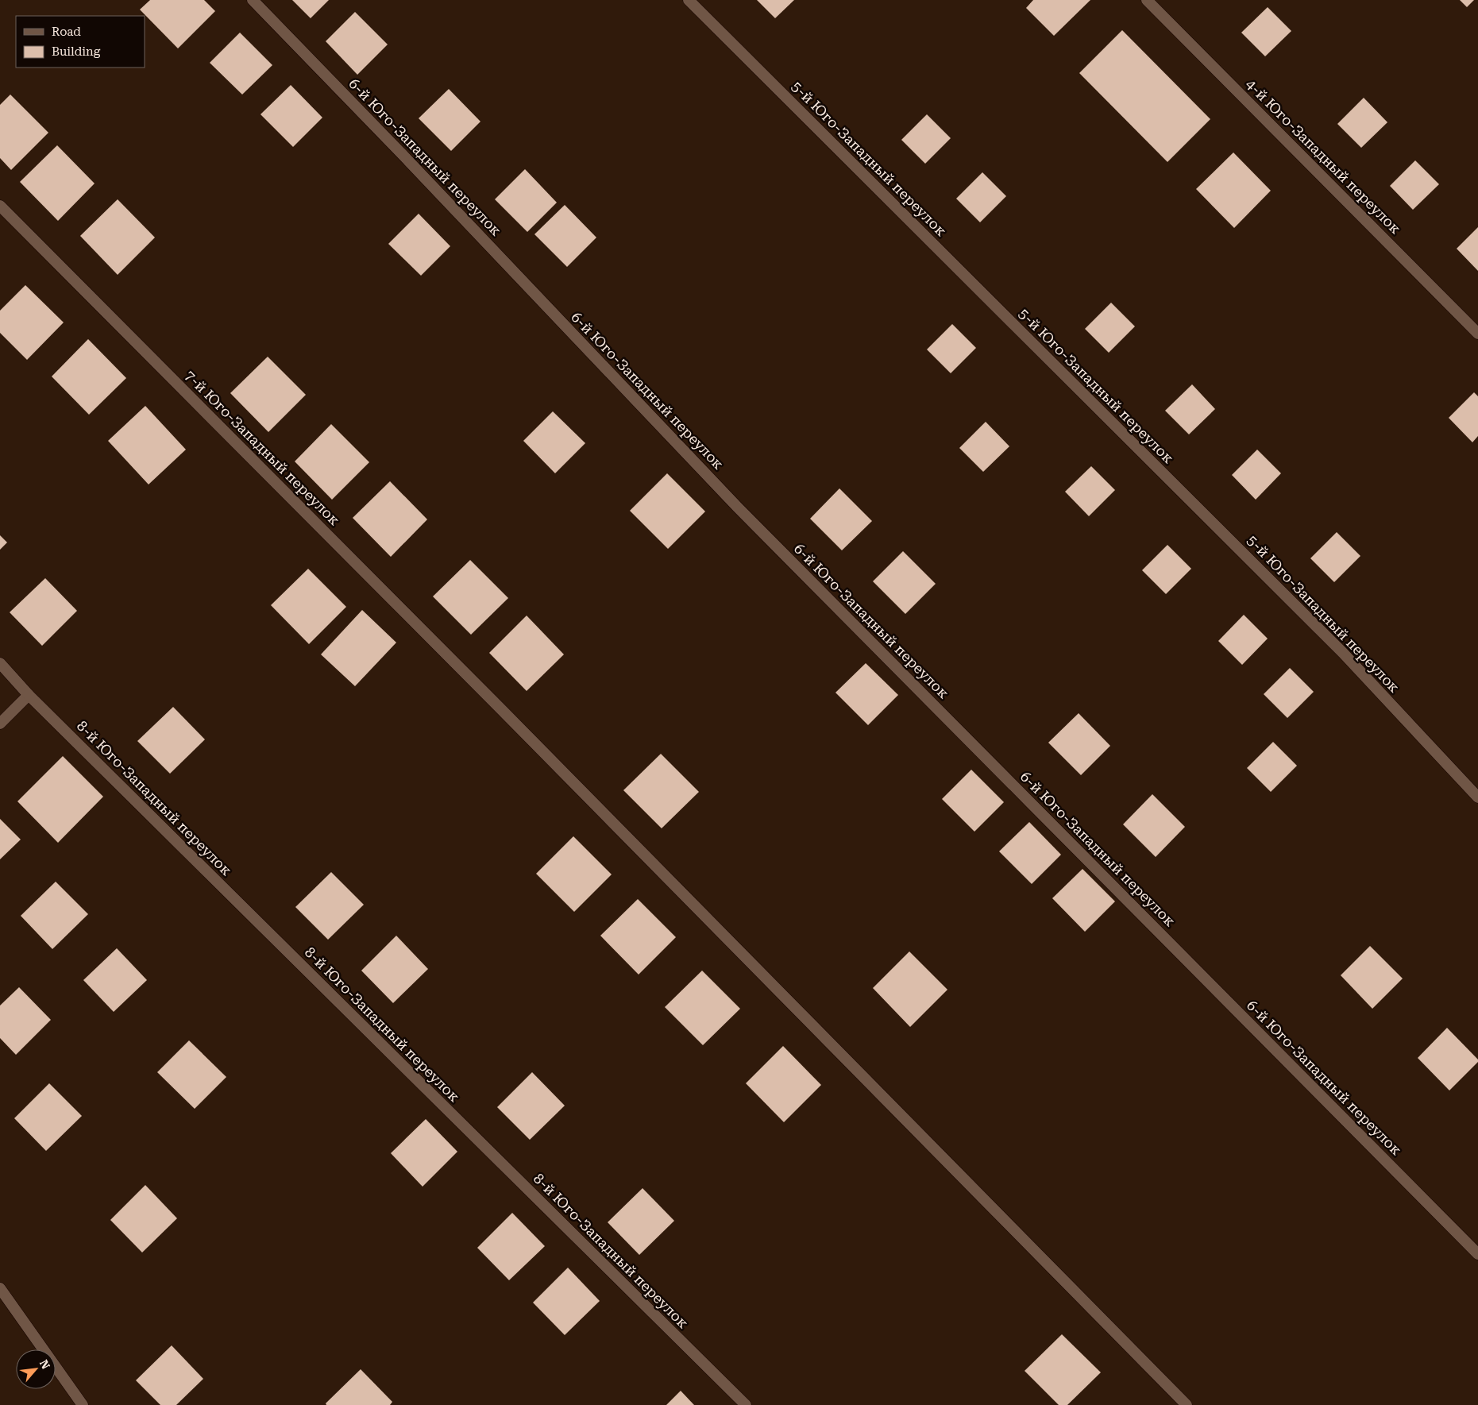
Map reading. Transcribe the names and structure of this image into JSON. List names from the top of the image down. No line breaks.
{"streets":{"street":["4-й Юго-Западный переулок","6-й Юго-Западный переулок","5-й Юго-Западный переулок","7-й Юго-Западный переулок","8-й Юго-Западный переулок"]},"legend":["Road","Building"],"north":"top right"}
